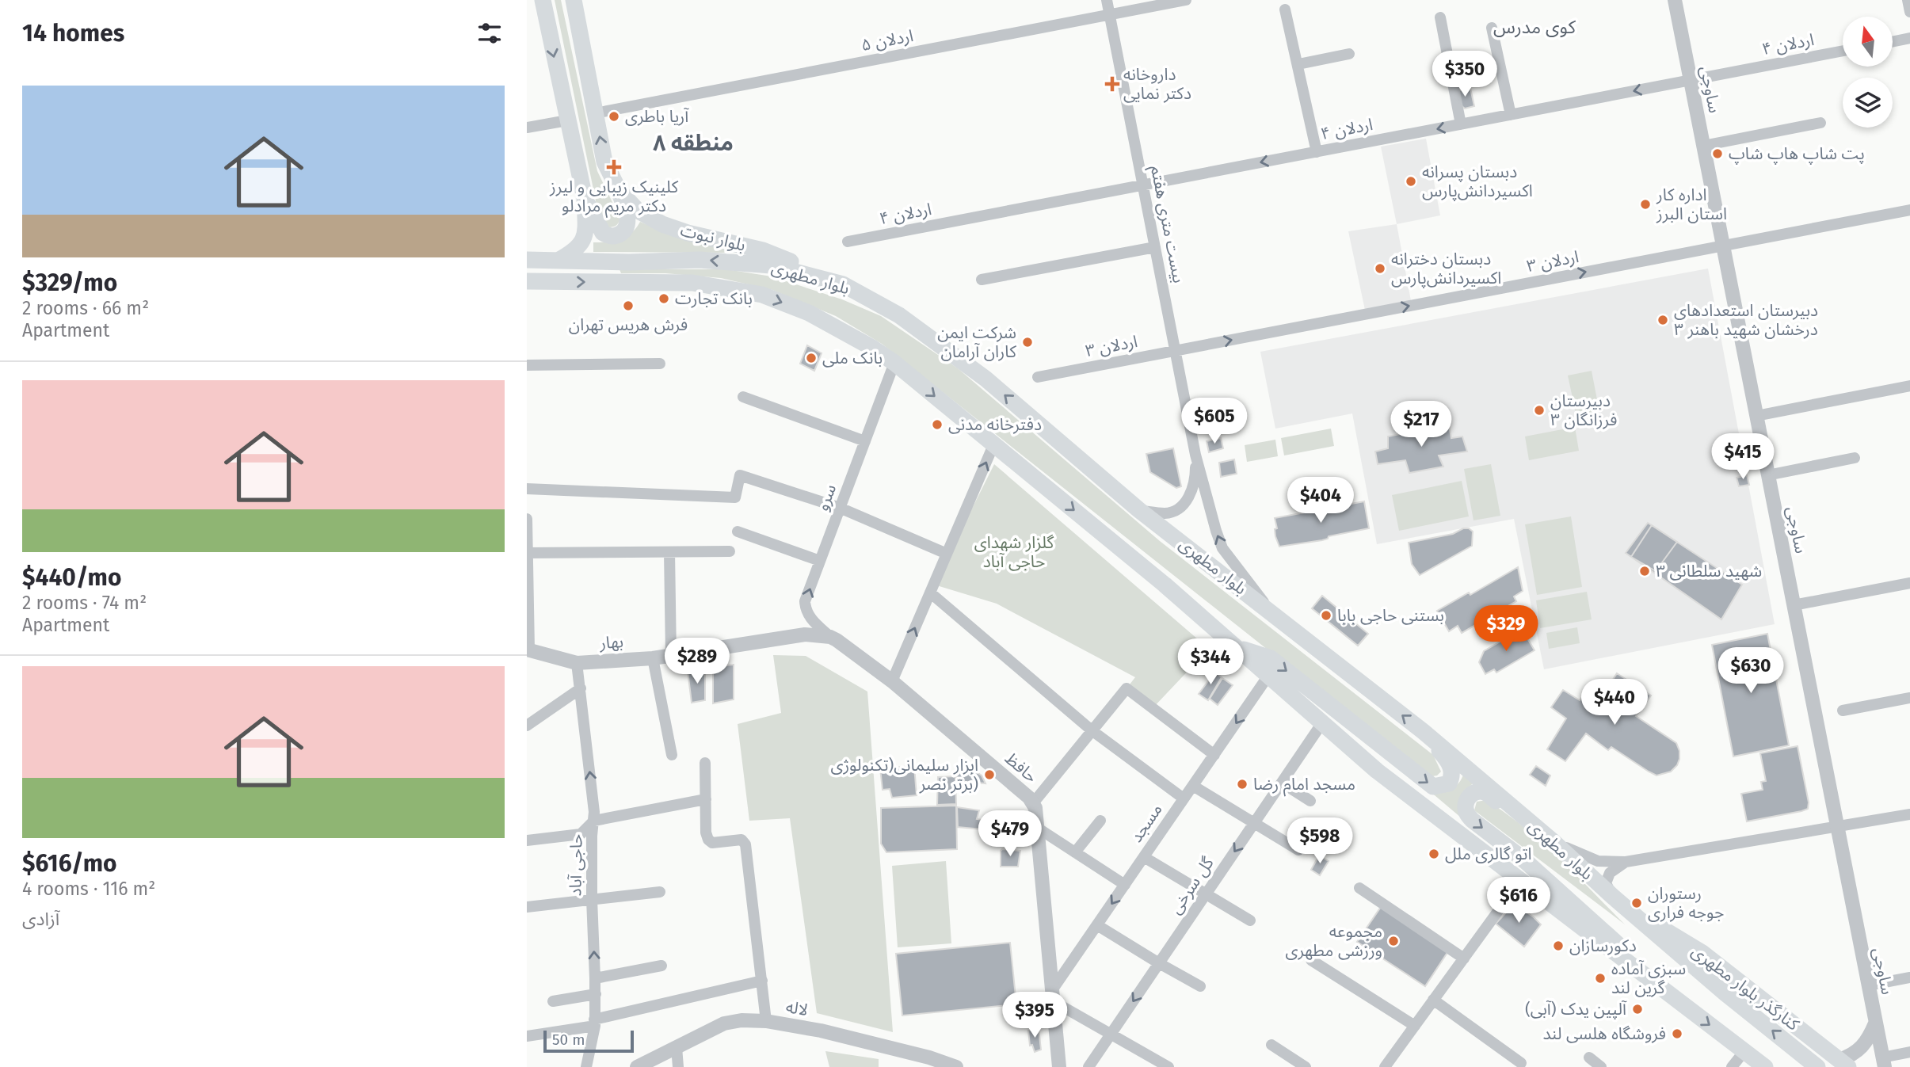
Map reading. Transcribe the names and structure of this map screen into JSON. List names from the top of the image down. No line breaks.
{"streets":{"main road":["بلوار نبوت","بلوار مطهری","کنارگذر بلوار مطهری"],"street":["اردلان ۵","اردلان ۴","ساوجی","بیست متری هفتم","اردلان ۳","سرو","بهار","حافظ","مسجد","حاجی آباد","گل سرخی","لاله"]},"crossings":[["اردلان ۵","بیست متری هفتم"],["اردلان ۵","بلوار نبوت"],["اردلان ۴","ساوجی"],["اردلان ۴","بیست متری هفتم"],["ساوجی","اردلان ۳"],["بیست متری هفتم","اردلان ۳"],["بلوار نبوت","بلوار مطهری"],["بلوار مطهری","سرو"],["بلوار مطهری","مسجد"],["بلوار مطهری","گل سرخی"],["بلوار مطهری","کنارگذر بلوار مطهری"],["سرو","بهار"],["سرو","حافظ"],["بهار","حافظ"],["بهار","حاجی آباد"],["حافظ","مسجد"]],"one_way":["اردلان ۴","اردلان ۳","مسجد","گل سرخی"],"districts":["کوی مدرس","منطقه ۸"],"parks":["گلزار شهدای حاجی آباد"],"places":{"health":["داروخانه دکتر نمایی","کلینیک زیبایی و لیرز دکتر مریم مرادلو"],"other":["آریا باطری","پت شاپ هاپ شاپ","دبستان پسرانه اکسیر‌دانش‌پارس","اداره کار استان البرز","دبستان دخترانه اکسیردانش‌پارس","بانک تجارت","فرش هریس تهران","دبیرستان استعدادهای درخشان شهید باهنر ۳","شرکت ایمن کاران آرامان","بانک ملی","دبیرستان فرزانگان ۳","دفترخانه مدنی","شهید سلطانی ۳","بستنی حاجی بابا","ابزار سلیمانی(تکنولوژی برتر نصر)","مسجد امام رضا","اتو گالری ملل","رستوران جوجه فراری","مجموعه ورزشی مطهری","دکورسازان","سبزی آماده گرین لند","آلپین یدک (آبی)","فروشگاه هلسی لند"]},"scale_bar":"50 m","north":"top","page":{"heading":"14 homes","price":["$350","$605","$217","$415","$404","$329","$289","$344","$630","$440","$479","$598","$616","$395"],"list":[{"name":"$329/mo","note":"2 rooms · 66 m² · Apartment"},{"name":"$440/mo","note":"2 rooms · 74 m² · Apartment"},{"name":"$616/mo","note":"4 rooms · 116 m² · آزادی"}],"scale":"50 m"}}
